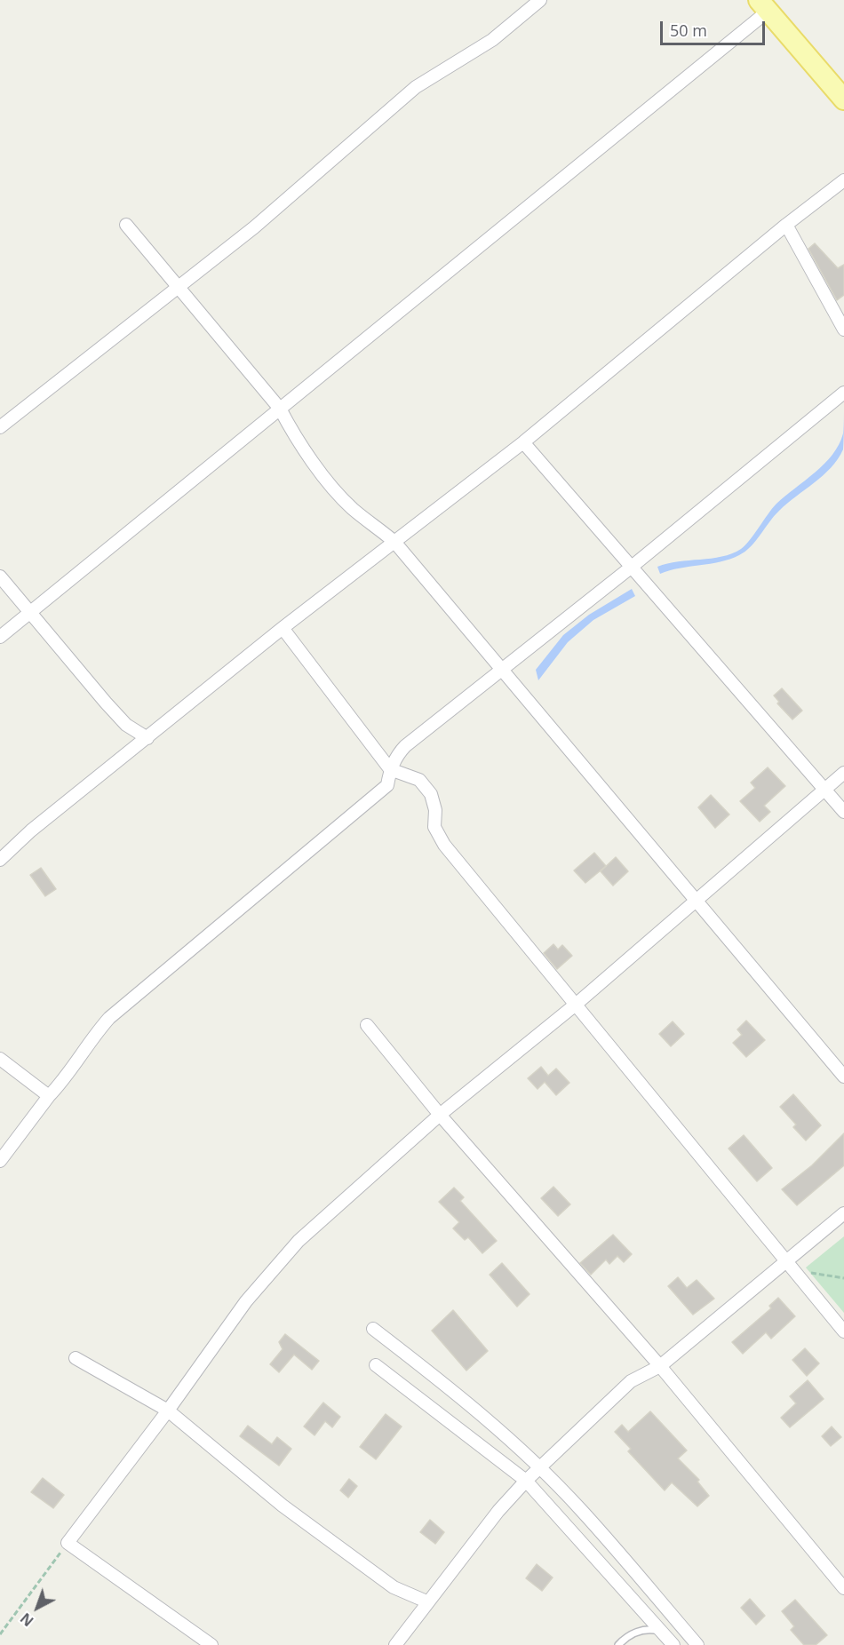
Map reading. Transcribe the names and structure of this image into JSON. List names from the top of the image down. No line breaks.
{"scale_bar":"50 m","north":"bottom left"}
